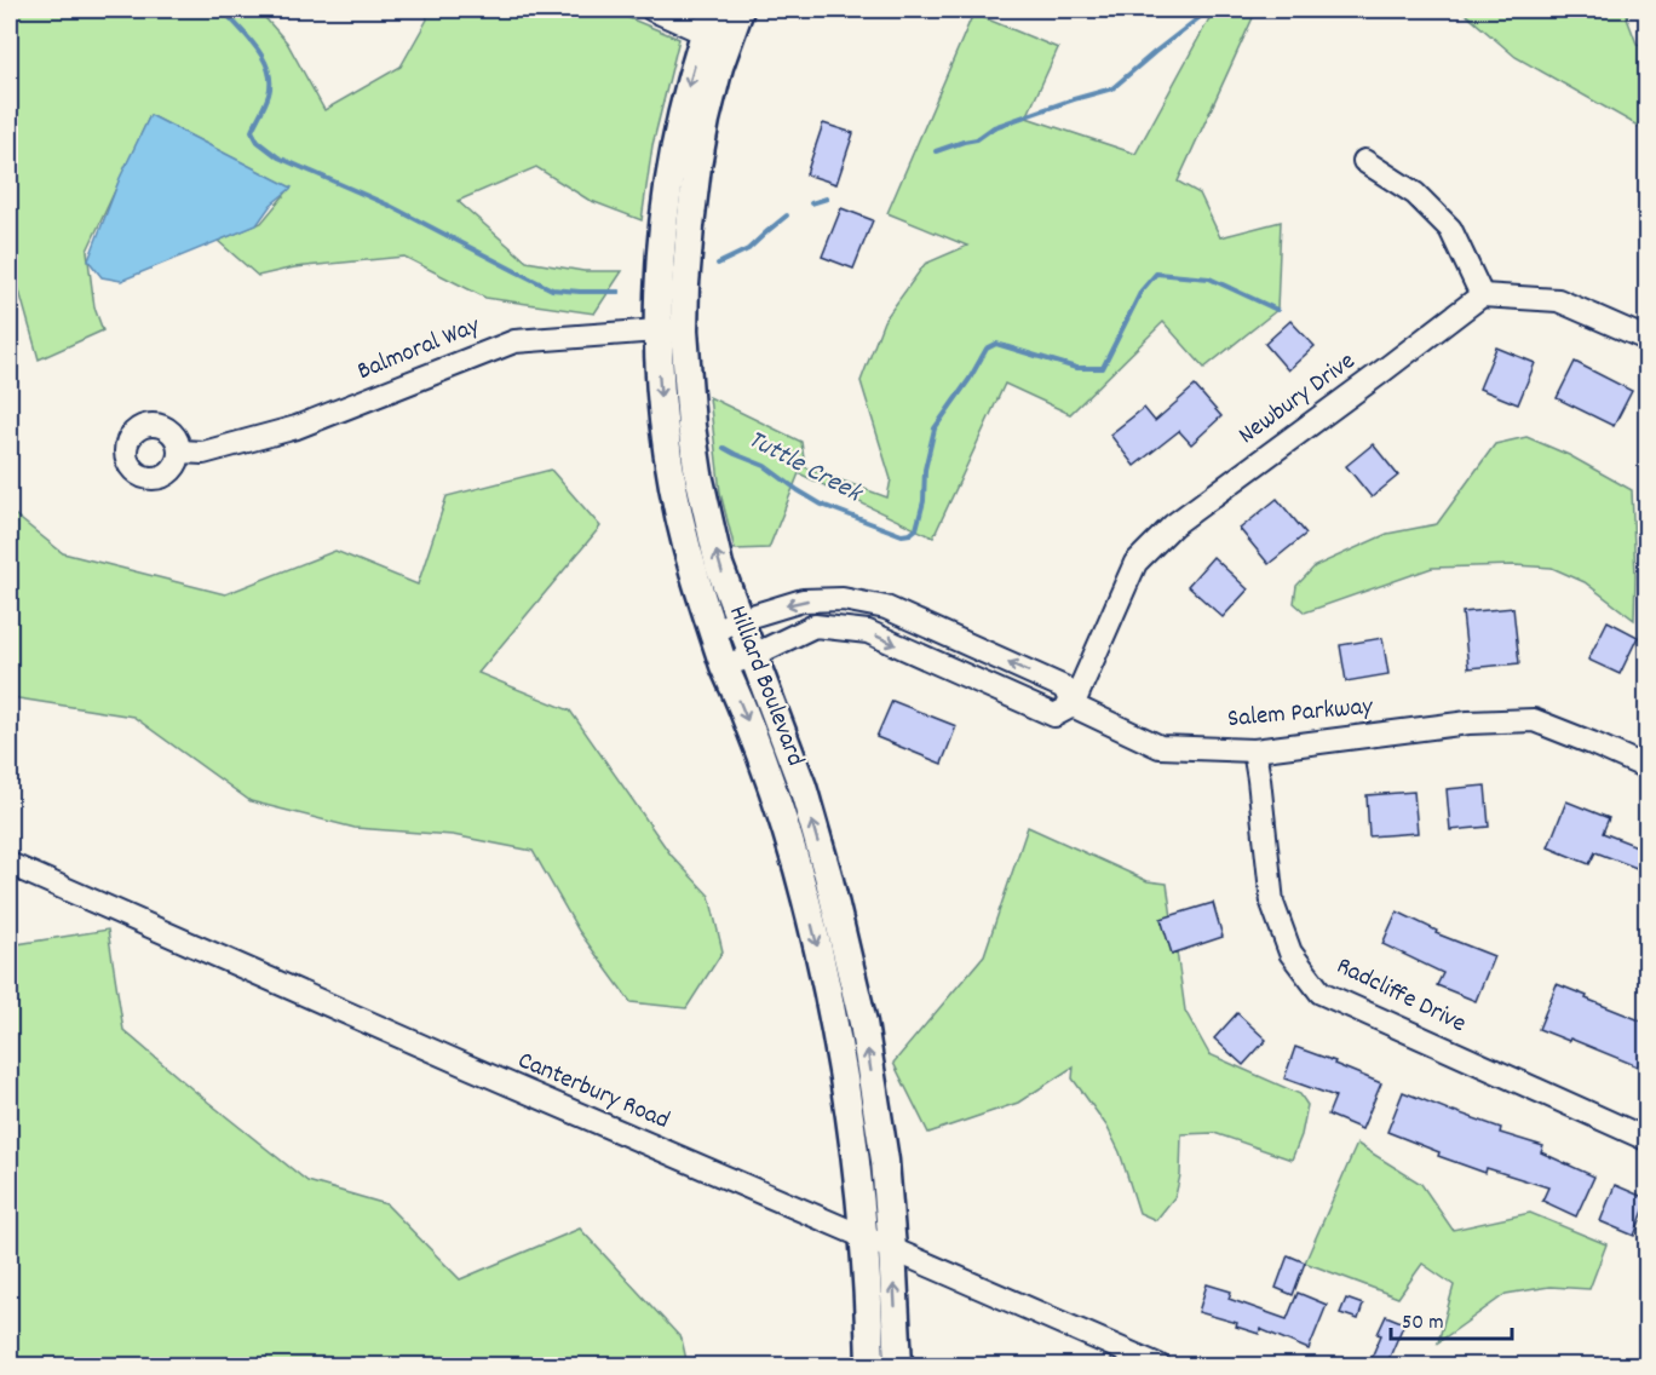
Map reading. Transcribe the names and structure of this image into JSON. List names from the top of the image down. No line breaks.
{"streets":{"main road":["Hilliard Boulevard"],"street":["Balmoral Way","Newbury Drive","Salem Parkway","Radcliffe Drive","Canterbury Road"]},"crossings":[["Balmoral Way","Hilliard Boulevard"],["Newbury Drive","Salem Parkway"],["Hilliard Boulevard","Salem Parkway"],["Hilliard Boulevard","Canterbury Road"],["Salem Parkway","Radcliffe Drive"]],"water":["Tuttle Creek"],"scale_bar":"50 m"}
